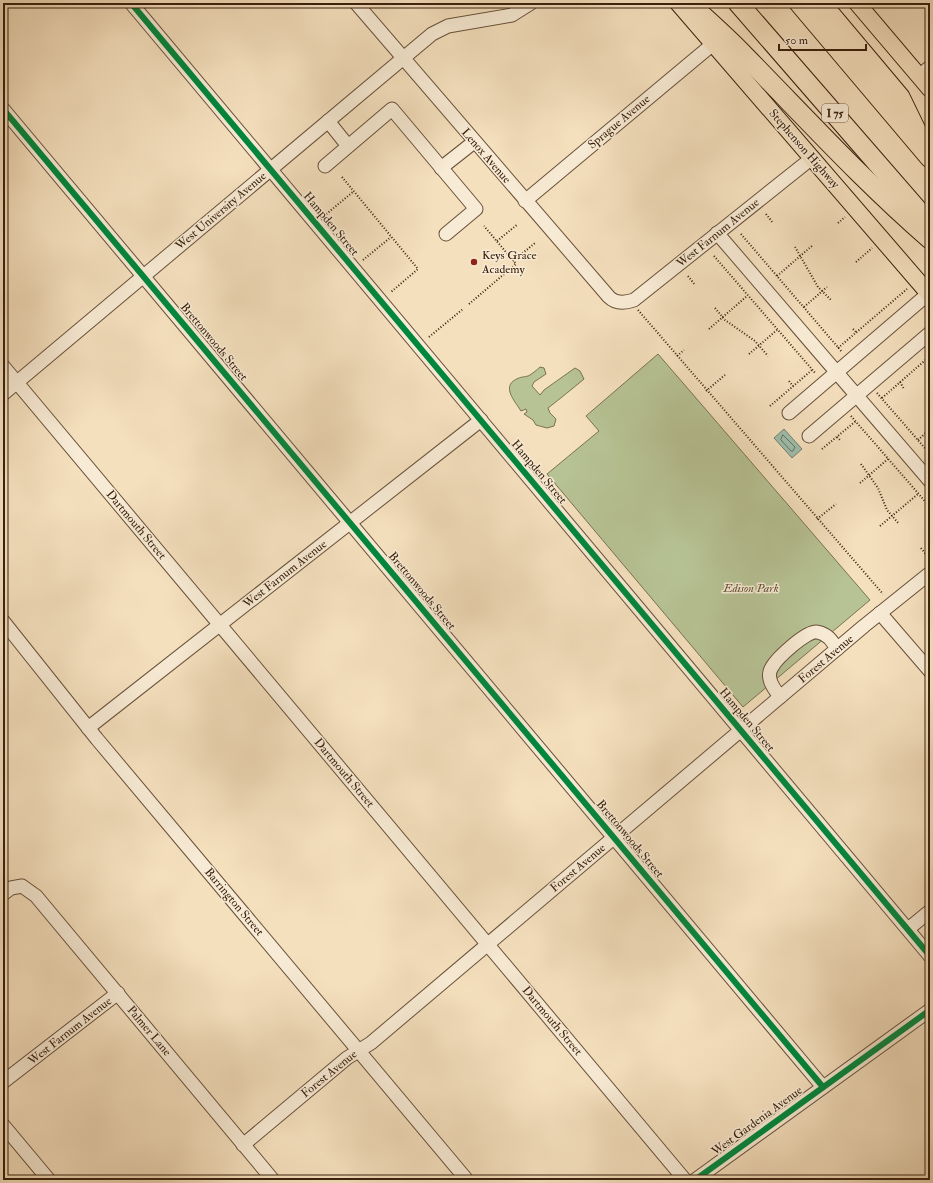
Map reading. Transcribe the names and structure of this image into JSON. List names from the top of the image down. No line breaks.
{"streets":{"highway":["I 75"],"main road":["Stephenson Highway"],"street":["Sprague Avenue","Lenox Avenue","West University Avenue","Hampden Street","West Farnum Avenue","Brettonwoods Street","Dartmouth Street","Forest Avenue","Barrington Street","Palmer Lane","West Gardenia Avenue"]},"crossings":[["Sprague Avenue","Stephenson Highway"],["Sprague Avenue","Lenox Avenue"],["Stephenson Highway","West Farnum Avenue"],["Lenox Avenue","West University Avenue"],["Lenox Avenue","West Farnum Avenue"],["West University Avenue","Hampden Street"],["West University Avenue","Brettonwoods Street"],["West University Avenue","Dartmouth Street"],["Hampden Street","West Farnum Avenue"],["Hampden Street","Forest Avenue"],["West Farnum Avenue","Brettonwoods Street"],["West Farnum Avenue","Dartmouth Street"],["West Farnum Avenue","Barrington Street"],["West Farnum Avenue","Palmer Lane"],["Brettonwoods Street","Forest Avenue"],["Brettonwoods Street","West Gardenia Avenue"],["Dartmouth Street","Forest Avenue"],["Dartmouth Street","West Gardenia Avenue"],["Forest Avenue","Barrington Street"],["Forest Avenue","Palmer Lane"]],"parks":["Edison Park"],"places":["Keys Grace Academy"],"scale_bar":"50 m"}
